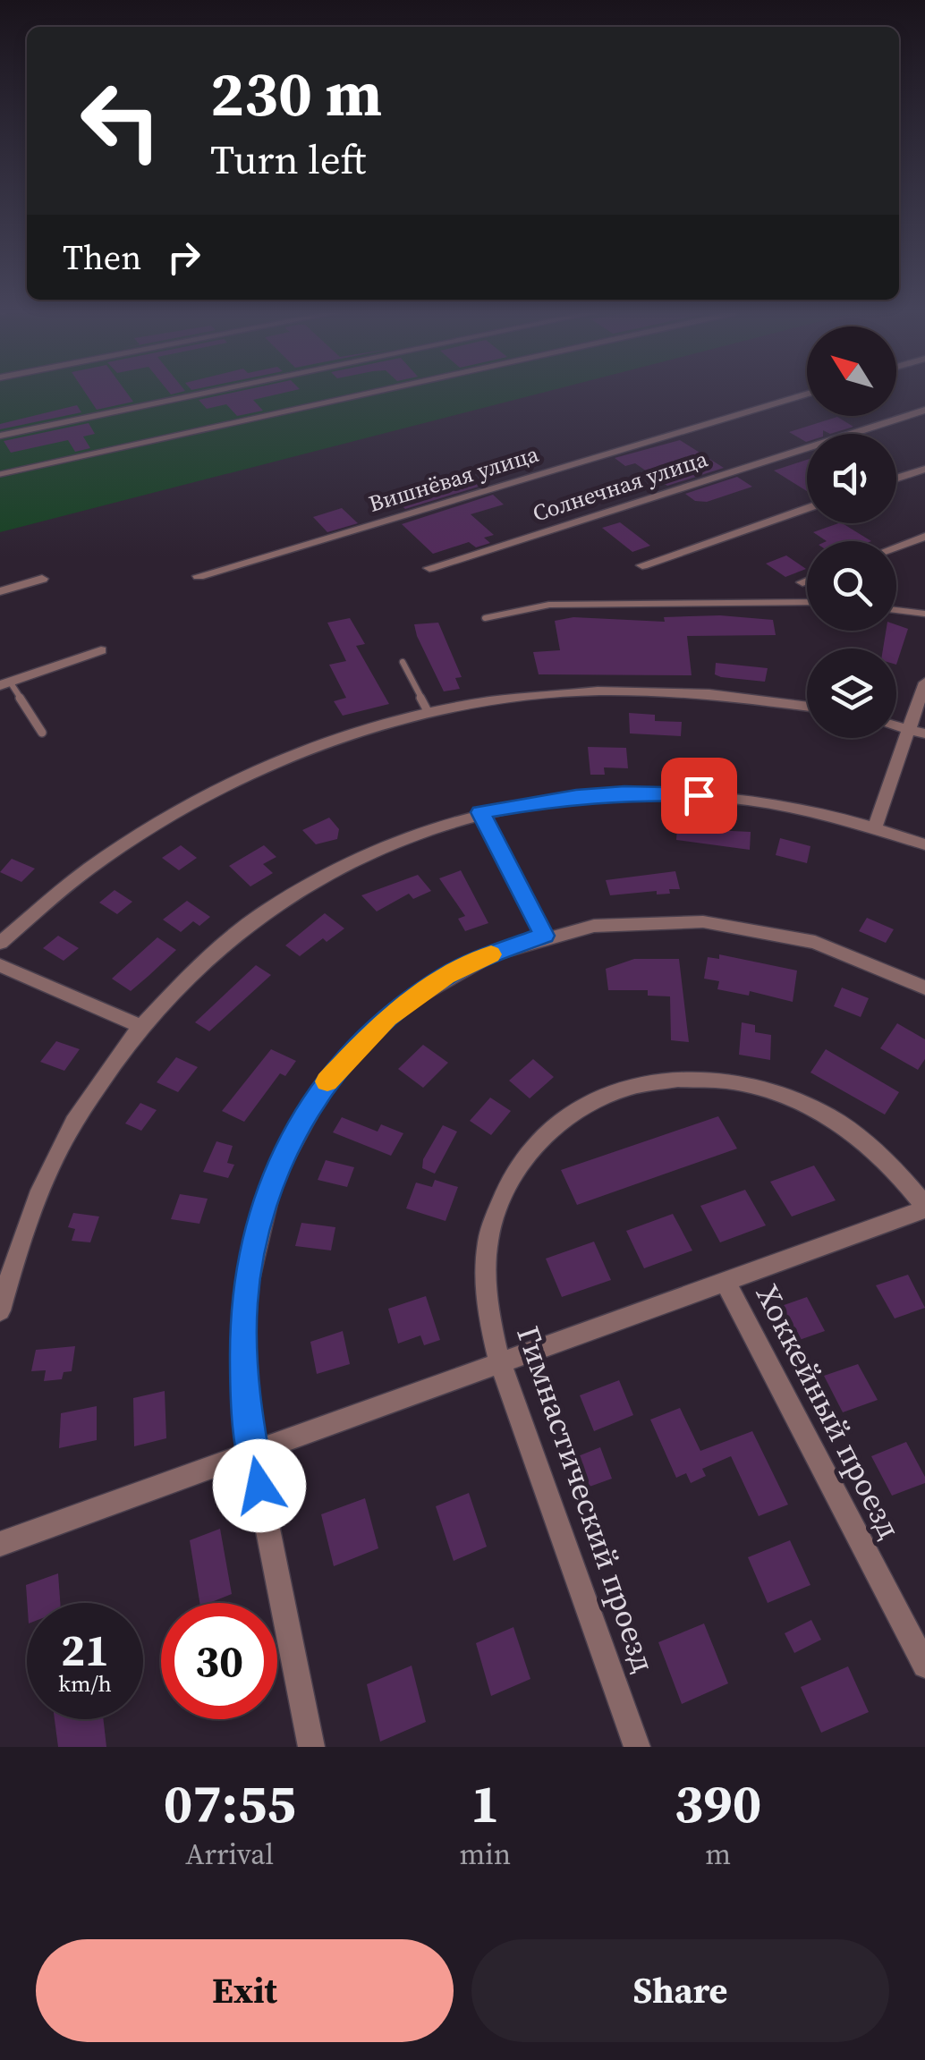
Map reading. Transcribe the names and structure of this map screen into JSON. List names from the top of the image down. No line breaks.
{"streets":{"street":["Вишнёвая улица","Солнечная улица","Хоккейный проезд","Гимнастический проезд"]},"north":"top left","page":{"turn":["230 m","Turn left"],"then":"Then","speed":"21 km/h","limit":"30","eta":["07:55","Arrival","1","min","390","m"],"buttons":["Exit","Share"]}}
